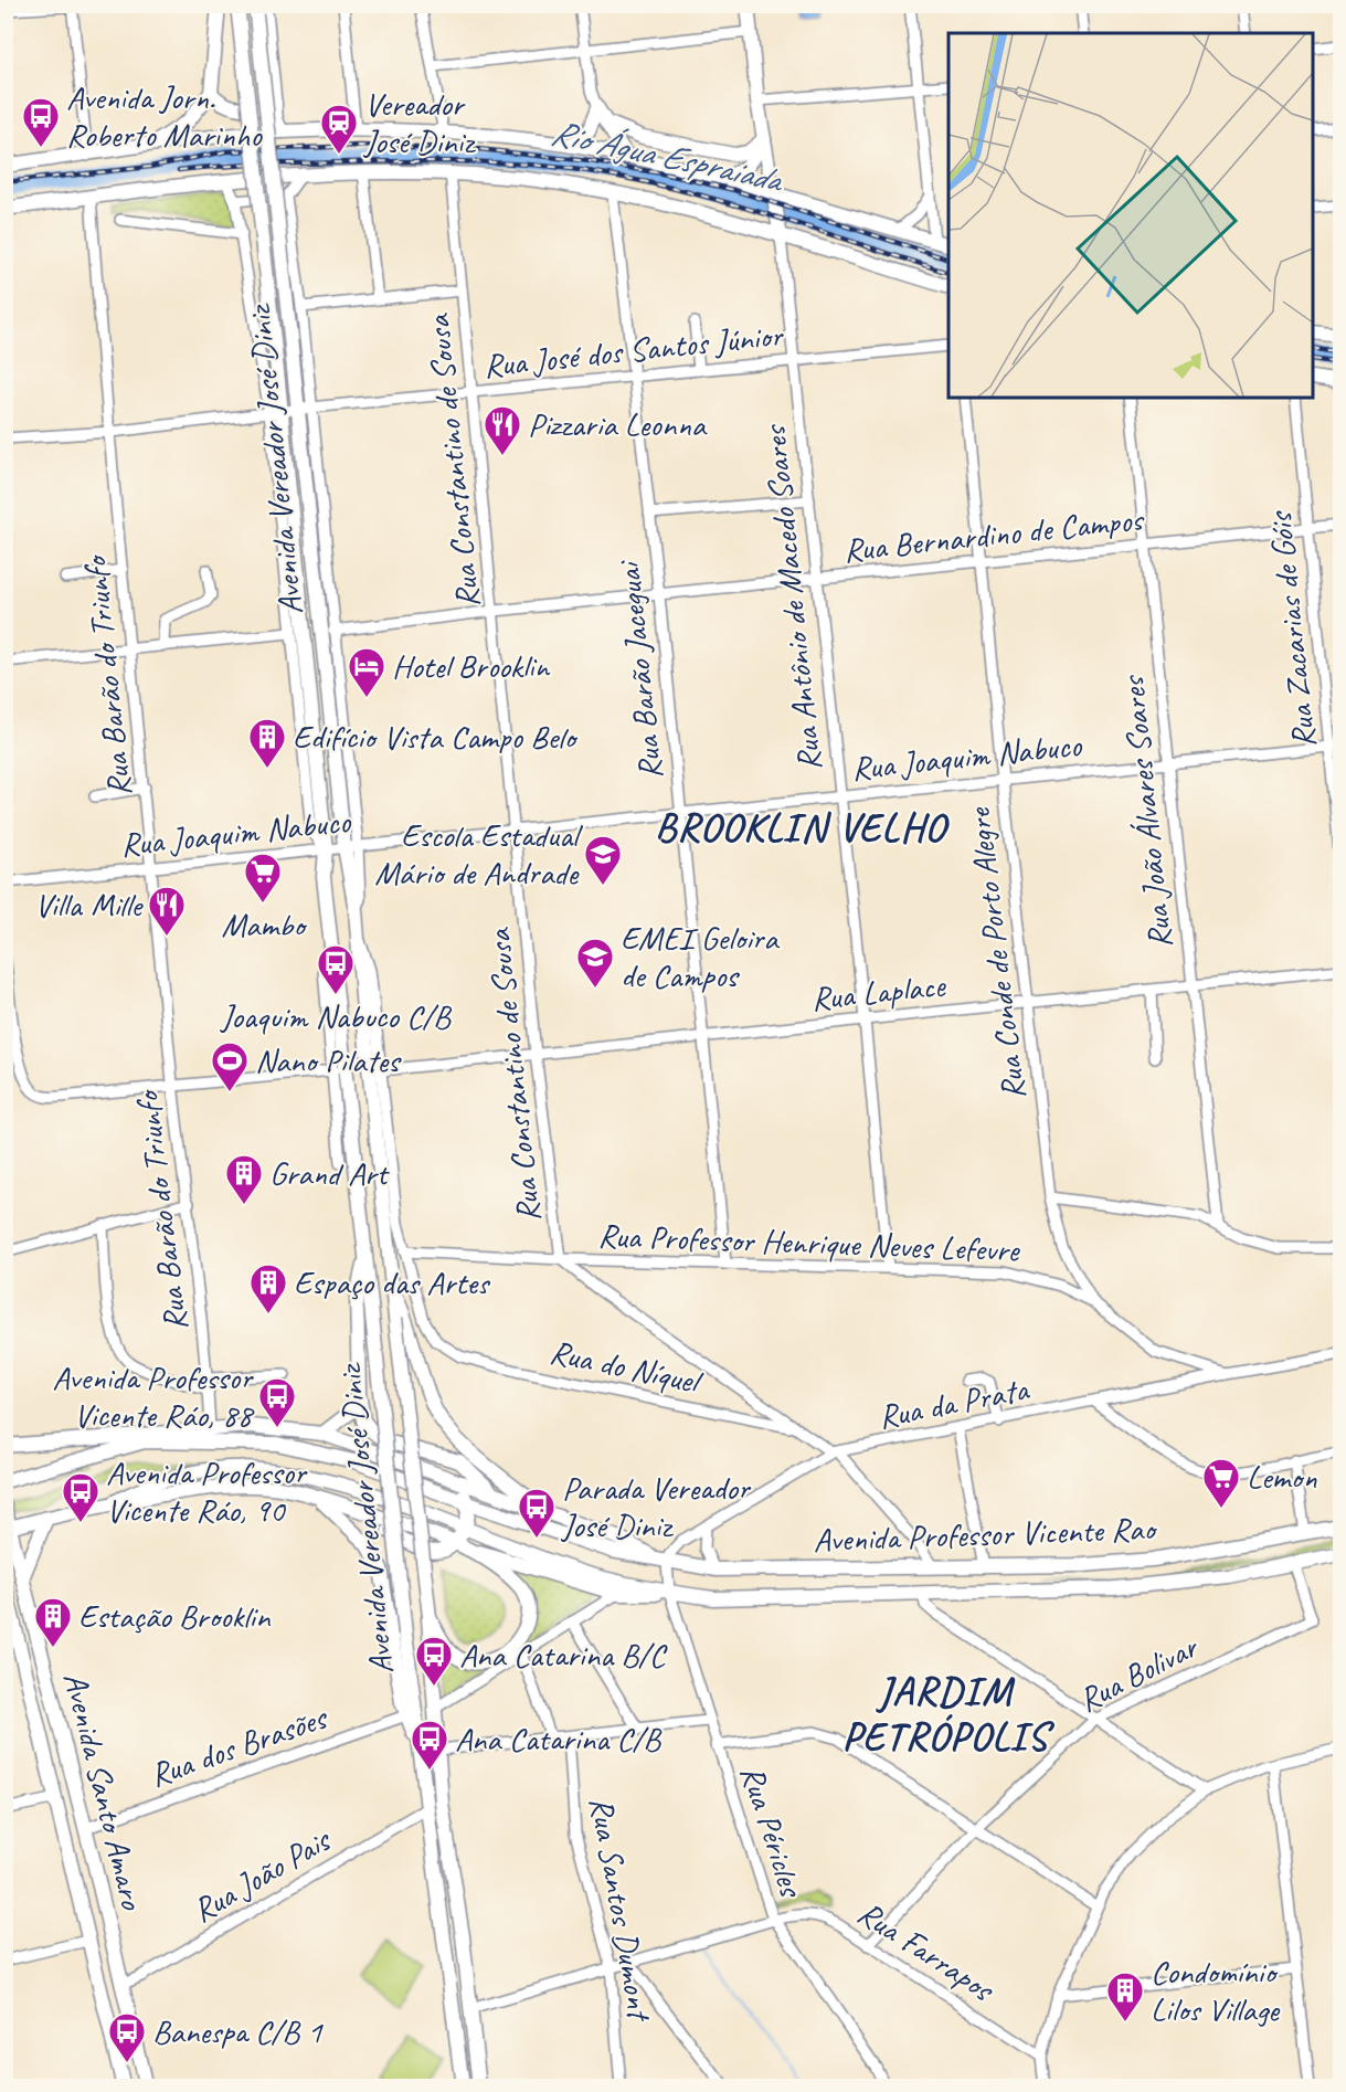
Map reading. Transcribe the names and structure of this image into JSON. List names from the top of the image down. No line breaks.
{"streets":{"main road":["Avenida Vereador José Diniz","Rua Antônio de Macedo Soares","Avenida Professor Vicente Rao","Avenida Santo Amaro"],"street":["Rua José dos Santos Júnior","Rua Constantino de Sousa","Rua Bernardino de Campos","Rua Zacarias de Góis","Rua Barão Jaceguai","Rua Barão do Triunfo","Rua Joaquim Nabuco","Rua João Álvares Soares","Rua Conde de Porto Alegre","Rua Laplace","Rua Professor Henrique Neves Lefevre","Rua do Níquel","Rua da Prata","Rua Bolivar","Rua dos Brasões","Rua Péricles","Rua João Pais","Rua Santos Dumont","Rua Farrapos"]},"crossings":[["Rua José dos Santos Júnior","Avenida Vereador José Diniz"],["Rua José dos Santos Júnior","Rua Constantino de Sousa"],["Rua José dos Santos Júnior","Rua Antônio de Macedo Soares"],["Rua José dos Santos Júnior","Rua Barão Jaceguai"],["Rua José dos Santos Júnior","Rua Barão do Triunfo"],["Avenida Vereador José Diniz","Rua Bernardino de Campos"],["Avenida Vereador José Diniz","Rua Joaquim Nabuco"],["Avenida Vereador José Diniz","Rua Laplace"],["Avenida Vereador José Diniz","Rua Professor Henrique Neves Lefevre"],["Avenida Vereador José Diniz","Rua do Níquel"],["Avenida Vereador José Diniz","Rua João Pais"],["Avenida Vereador José Diniz","Rua Farrapos"],["Rua Constantino de Sousa","Rua Bernardino de Campos"],["Rua Constantino de Sousa","Rua Joaquim Nabuco"],["Rua Constantino de Sousa","Rua Laplace"],["Rua Constantino de Sousa","Rua Professor Henrique Neves Lefevre"],["Rua Bernardino de Campos","Rua Antônio de Macedo Soares"],["Rua Bernardino de Campos","Rua Zacarias de Góis"],["Rua Bernardino de Campos","Rua Barão Jaceguai"],["Rua Bernardino de Campos","Rua João Álvares Soares"],["Rua Bernardino de Campos","Rua Conde de Porto Alegre"],["Rua Antônio de Macedo Soares","Rua Joaquim Nabuco"],["Rua Antônio de Macedo Soares","Rua Laplace"],["Rua Antônio de Macedo Soares","Rua Professor Henrique Neves Lefevre"],["Rua Zacarias de Góis","Rua Joaquim Nabuco"],["Rua Barão Jaceguai","Rua Joaquim Nabuco"],["Rua Barão Jaceguai","Rua Laplace"],["Rua Barão Jaceguai","Rua Professor Henrique Neves Lefevre"],["Rua Barão do Triunfo","Rua Joaquim Nabuco"],["Rua Barão do Triunfo","Avenida Professor Vicente Rao"],["Rua Joaquim Nabuco","Rua João Álvares Soares"],["Rua Joaquim Nabuco","Rua Conde de Porto Alegre"],["Rua João Álvares Soares","Rua Laplace"],["Rua Conde de Porto Alegre","Rua Laplace"],["Rua Conde de Porto Alegre","Rua Professor Henrique Neves Lefevre"],["Rua Professor Henrique Neves Lefevre","Rua da Prata"],["Rua da Prata","Avenida Professor Vicente Rao"],["Rua da Prata","Rua Péricles"],["Avenida Professor Vicente Rao","Rua Bolivar"],["Avenida Professor Vicente Rao","Avenida Santo Amaro"],["Avenida Professor Vicente Rao","Rua Péricles"],["Rua Bolivar","Rua Farrapos"],["Rua dos Brasões","Avenida Santo Amaro"],["Avenida Santo Amaro","Rua João Pais"],["Rua Péricles","Rua Farrapos"],["Rua Santos Dumont","Rua Farrapos"]],"districts":["BROOKLIN VELHO","JARDIM PETRÓPOLIS"],"water":["Rio Água Espraiada"],"places":{"bus stop":["Avenida Jorn. Roberto Marinho","Joaquim Nabuco C/B","Avenida Professor Vicente Ráo, 88","Avenida Professor Vicente Ráo, 90","Parada Vereador José Diniz","Ana Catarina B/C","Ana Catarina C/B","Banespa C/B 1"],"station":["Vereador José Diniz"],"restaurant":["Pizzaria Leonna","Villa Mille"],"hotel":["Hotel Brooklin"],"building":["Edifício Vista Campo Belo","Grand Art","Espaço das Artes","Estação Brooklin","Condomínio Lilos Village"],"school or university":["Escola Estadual Mário de Andrade","EMEI Geloira de Campos"],"supermarket":["Mambo","Lemon"],"sports":["Nano Pilates"]}}
